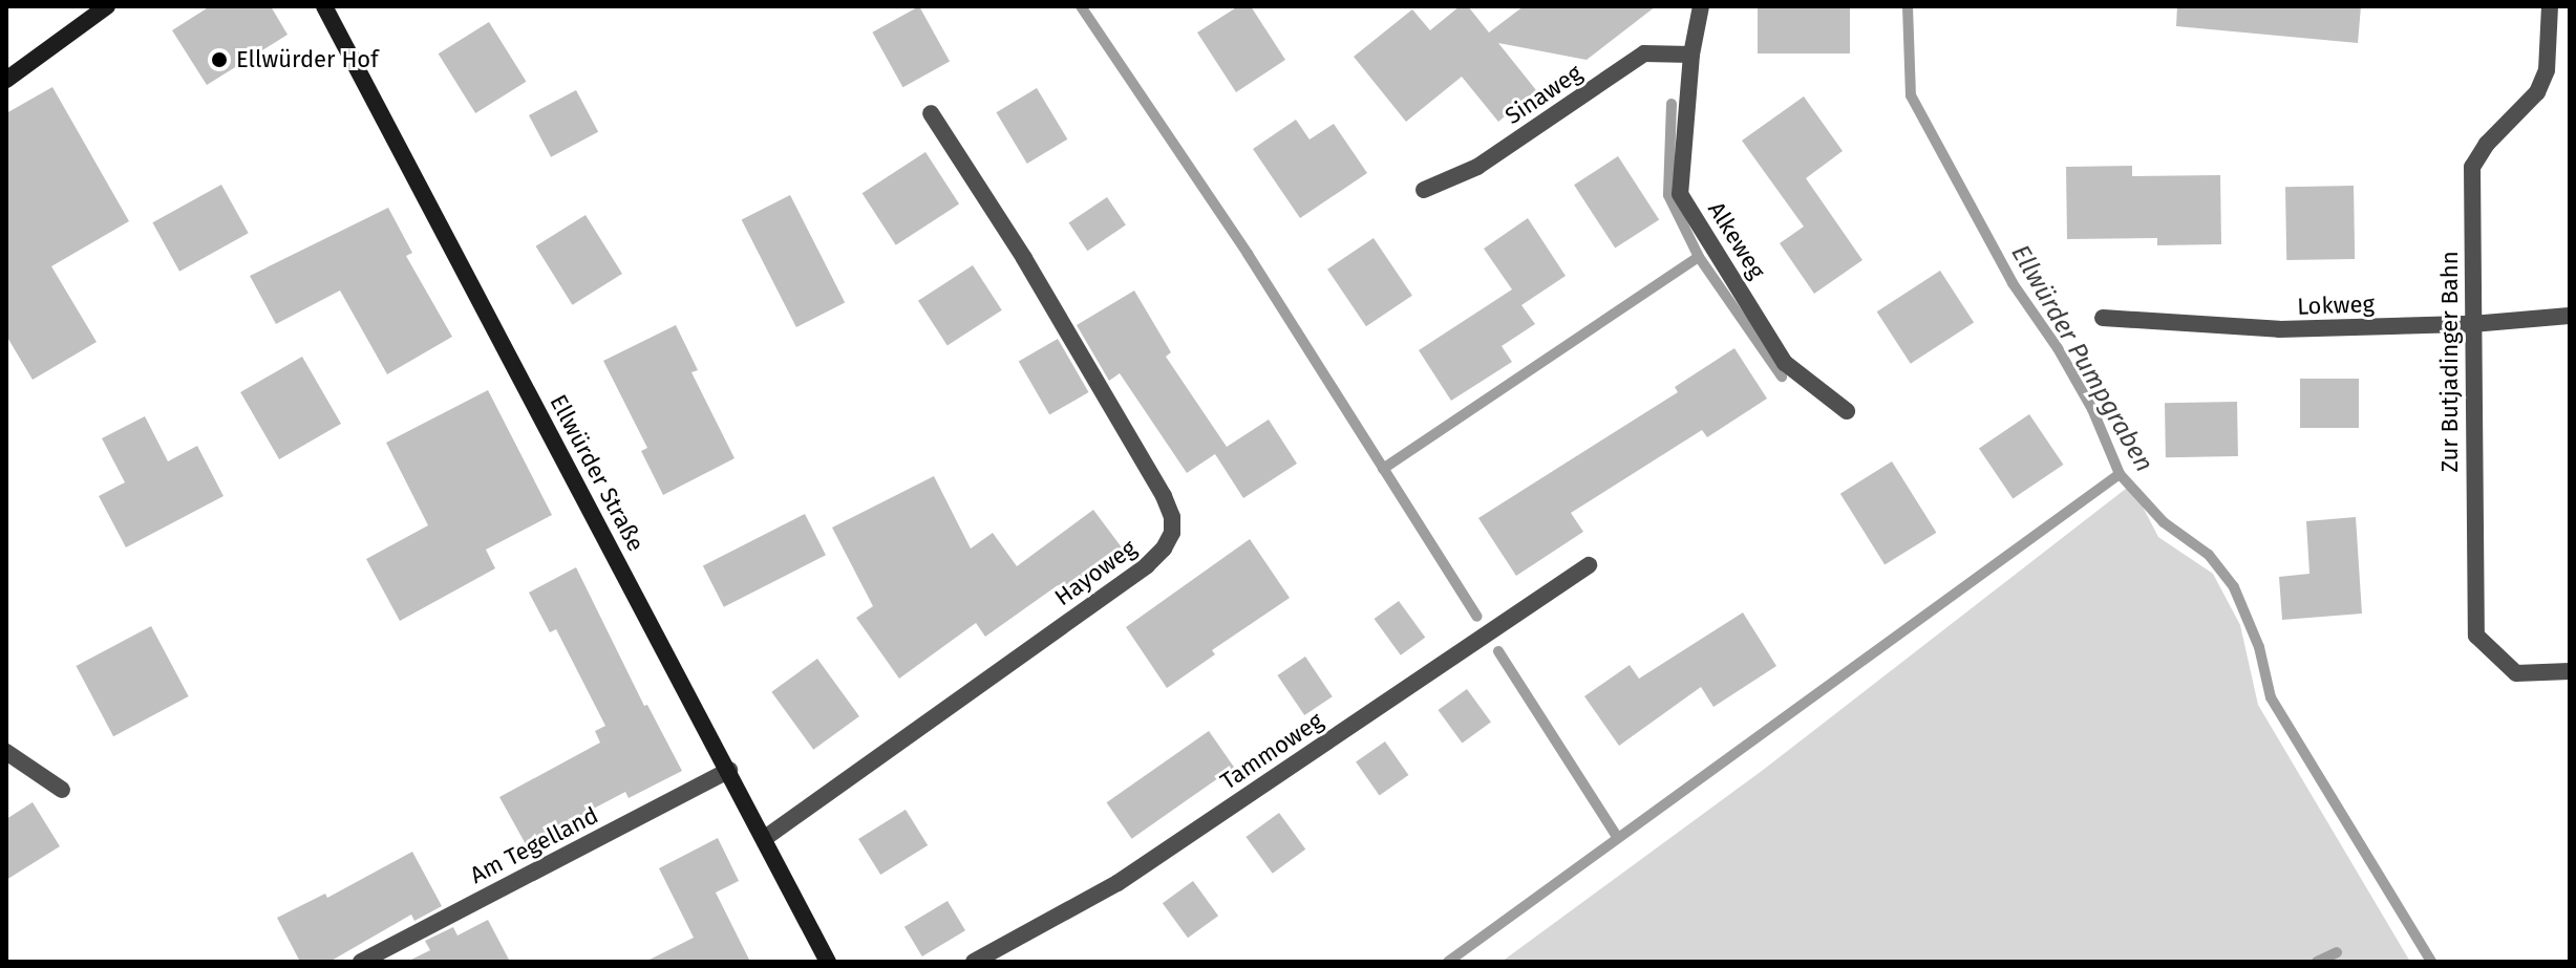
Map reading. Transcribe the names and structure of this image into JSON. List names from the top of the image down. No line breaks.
{"streets":{"street":["Sinaweg","Alkeweg","Lokweg","Zur Butjadinger Bahn","Ellwürder Straße","Hayoweg","Tammoweg","Am Tegelland"]},"crossings":[["Sinaweg","Alkeweg"],["Lokweg","Zur Butjadinger Bahn"],["Ellwürder Straße","Hayoweg"],["Ellwürder Straße","Am Tegelland"]],"water":["Ellwürder Pumpgraben"],"places":["Ellwürder Hof"]}
